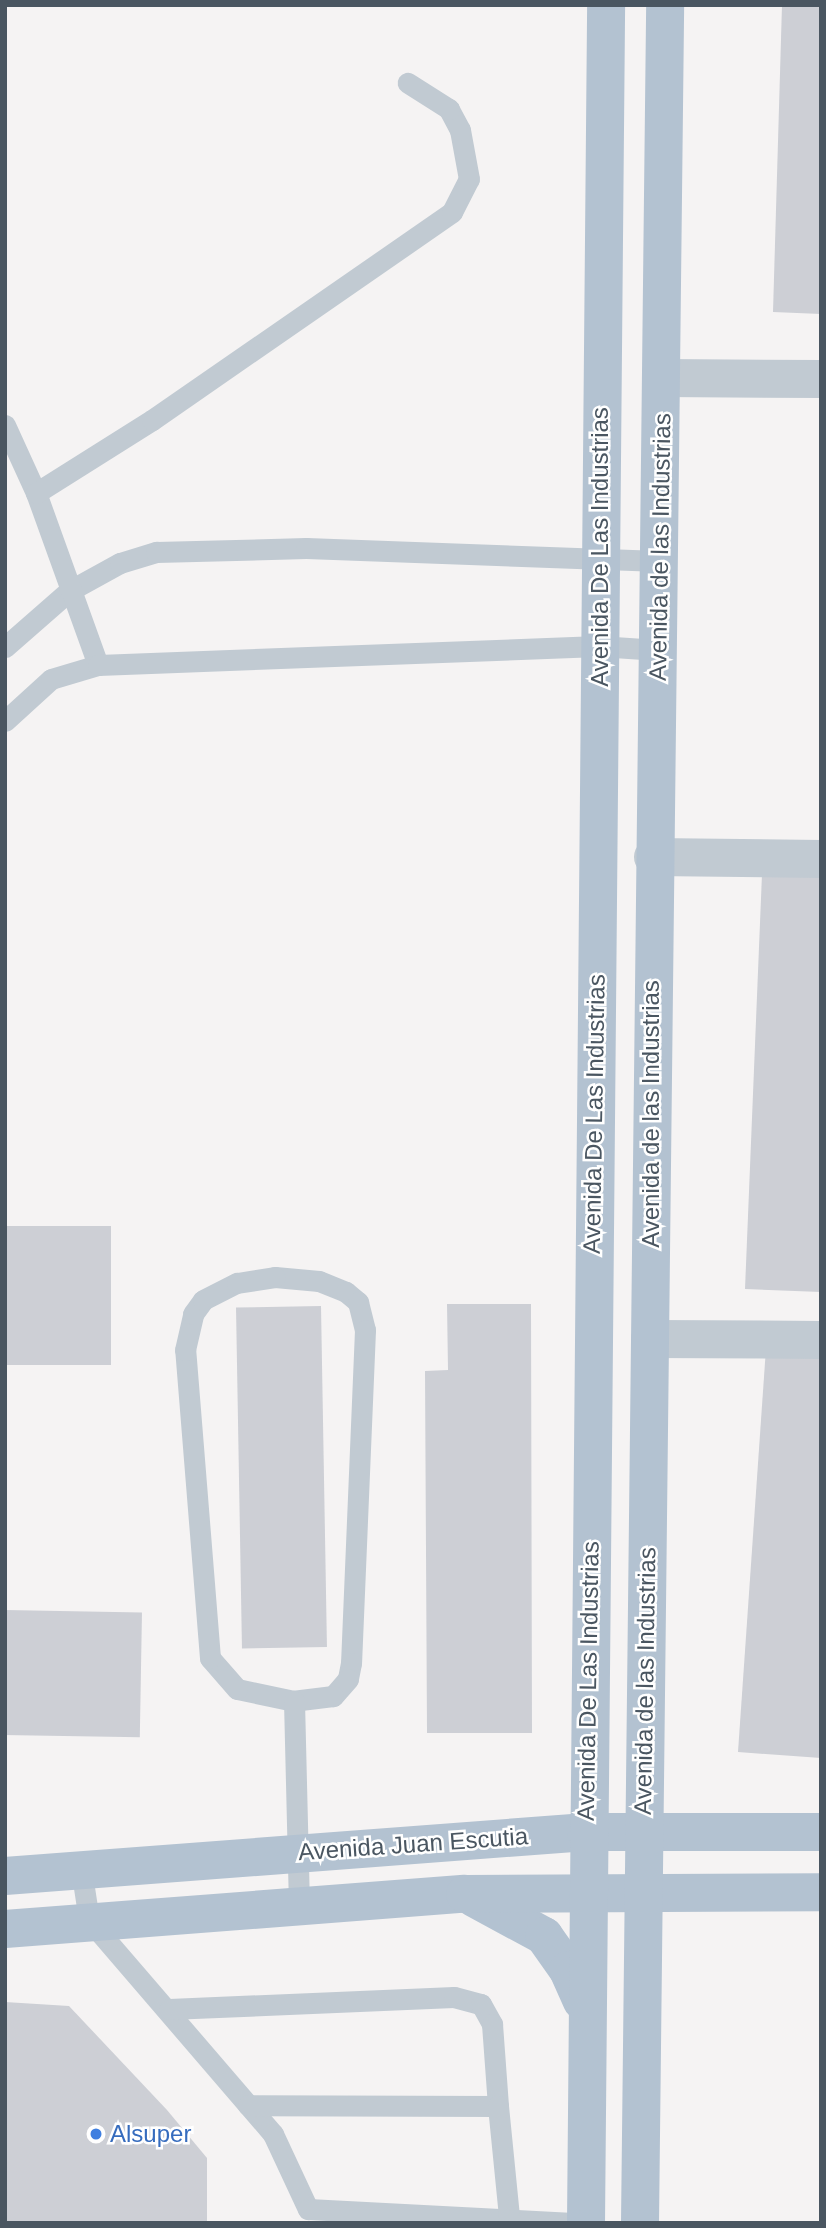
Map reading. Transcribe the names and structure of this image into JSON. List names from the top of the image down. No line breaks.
{"streets":{"main road":["Avenida De Las Industrias","Avenida de las Industrias","Avenida Juan Escutia"]},"crossings":[["Avenida De Las Industrias","Avenida Juan Escutia"],["Avenida de las Industrias","Avenida Juan Escutia"]],"places":["Alsuper"]}
